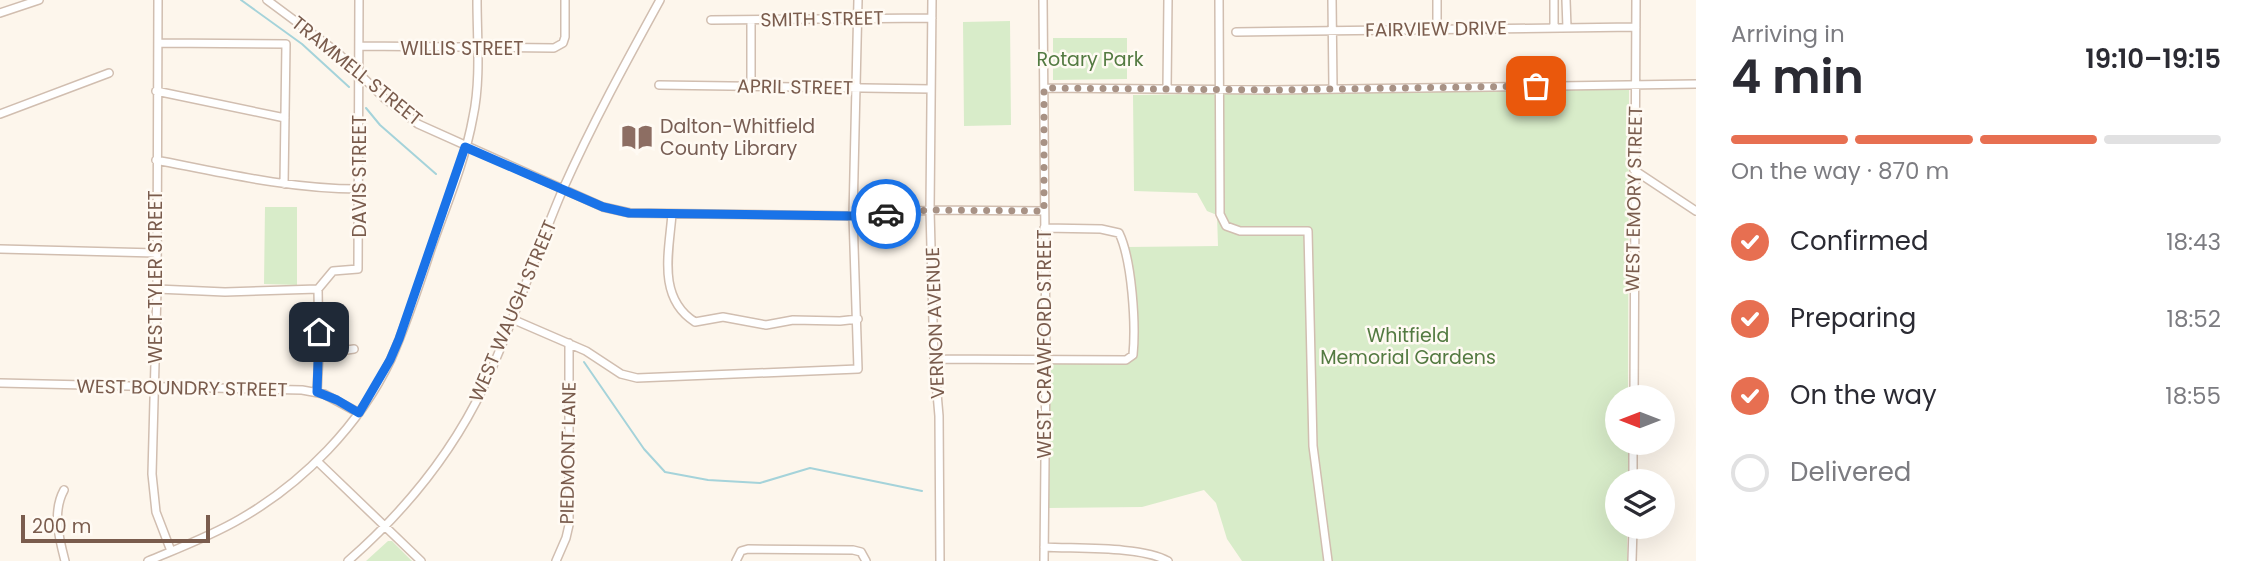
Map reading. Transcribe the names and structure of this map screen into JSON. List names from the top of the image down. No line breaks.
{"streets":{"street":["SMITH STREET","FAIRVIEW DRIVE","WILLIS STREET","TRAMMELL STREET","APRIL STREET","DAVIS STREET","WEST EMORY STREET","WEST TYLER STREET","WEST WAUGH STREET","VERNON AVENUE","WEST CRAWFORD STREET","WEST BOUNDRY STREET","PIEDMONT LANE"]},"crossings":[["SMITH STREET","VERNON AVENUE"],["FAIRVIEW DRIVE","WEST EMORY STREET"],["WILLIS STREET","DAVIS STREET"],["TRAMMELL STREET","DAVIS STREET"],["TRAMMELL STREET","WEST WAUGH STREET"],["TRAMMELL STREET","VERNON AVENUE"],["TRAMMELL STREET","WEST CRAWFORD STREET"],["APRIL STREET","VERNON AVENUE"],["WEST TYLER STREET","WEST BOUNDRY STREET"]],"parks":["Rotary Park","Whitfield Memorial Gardens"],"places":{"library":["Dalton-Whitfield County Library"]},"scale_bar":"200 m","north":"left","page":{"heading":["4 min","Arriving in","19:10–19:15"],"bar":"On the way · 870 m","list":[["Confirmed","18:43"],["Preparing","18:52"],["On the way","18:55"],"Delivered"],"scale":"200 m"}}
